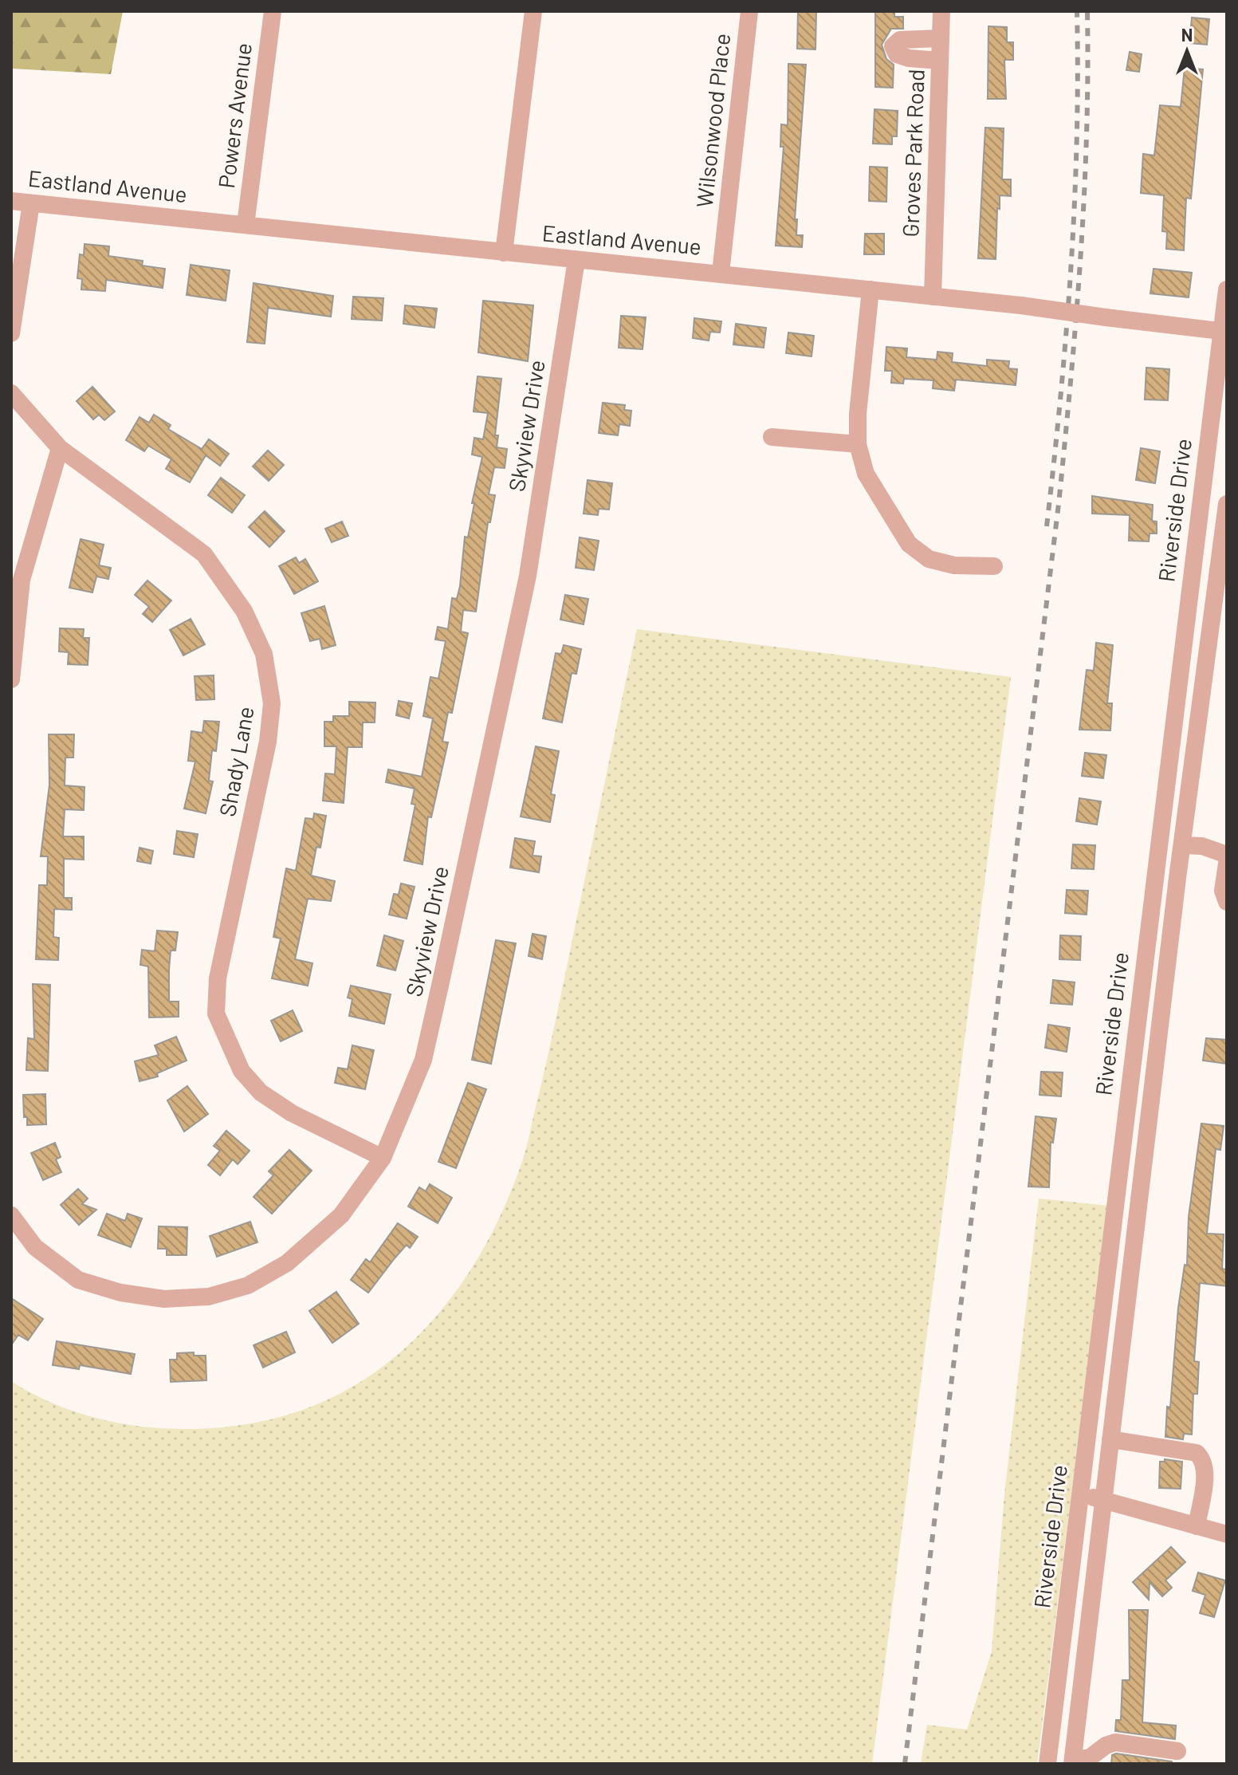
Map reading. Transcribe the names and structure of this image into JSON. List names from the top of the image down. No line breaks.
{"streets":{"street":["Powers Avenue","Wilsonwood Place","Groves Park Road","Eastland Avenue","Skyview Drive","Riverside Drive","Shady Lane"]},"crossings":[["Powers Avenue","Eastland Avenue"],["Wilsonwood Place","Eastland Avenue"],["Groves Park Road","Eastland Avenue"],["Eastland Avenue","Skyview Drive"],["Eastland Avenue","Riverside Drive"],["Skyview Drive","Shady Lane"]],"north":"top"}
